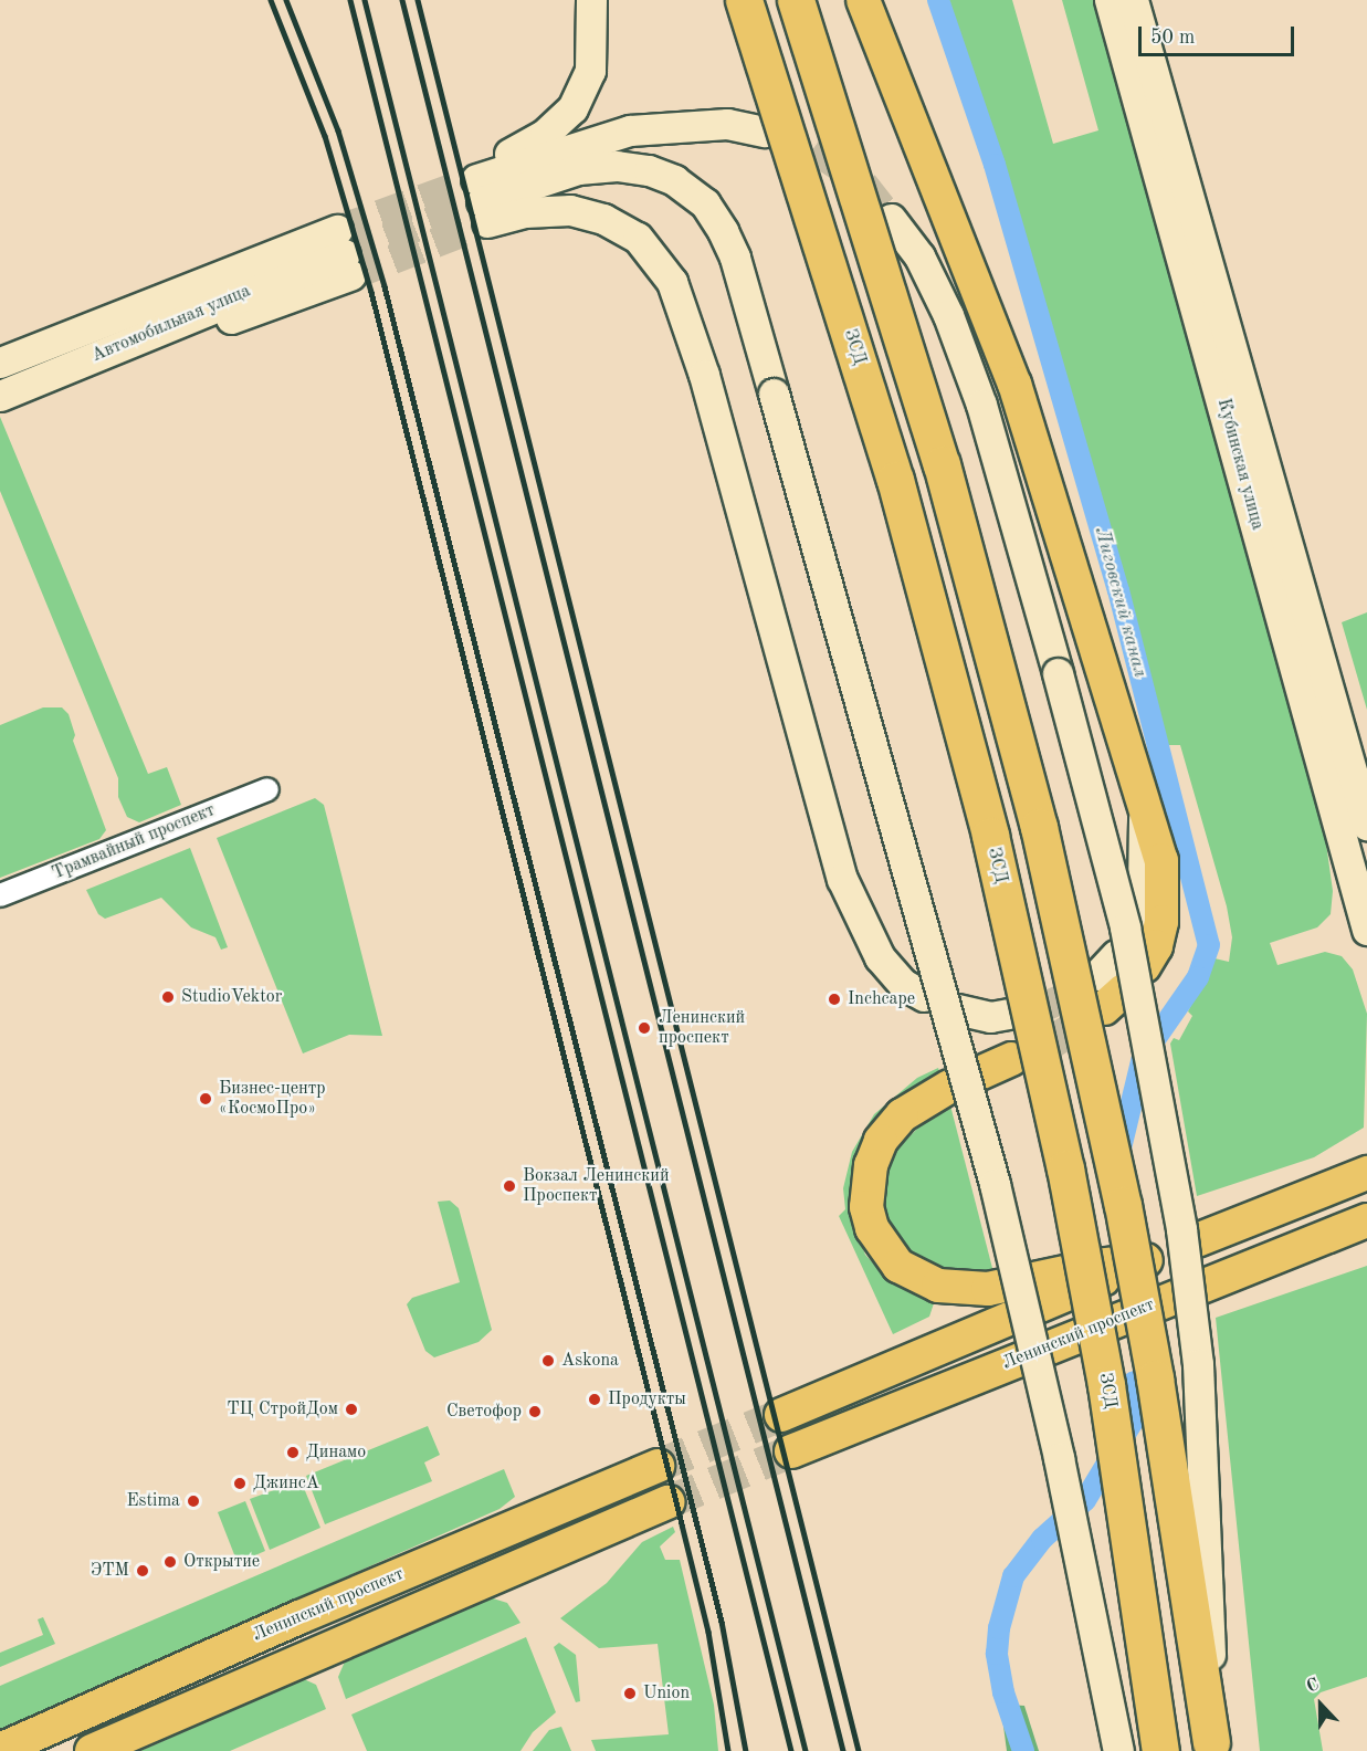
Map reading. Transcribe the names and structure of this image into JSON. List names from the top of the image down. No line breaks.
{"streets":{"highway":["ЗСД"],"main road":["Автомобильная улица","Кубинская улица","Ленинский проспект"],"street":["Трамвайный проспект"]},"water":["Лиговский канал"],"places":["StudioVektor","Inchcape","Ленинский проспект","Бизнес-центр «КосмоПро»","Вокзал Ленинский Проспект","Askona","Продукты","ТЦ СтройДом","Светофор","Динамо","ДжинсА","Estima","Открытие","ЭТМ","Union"],"scale_bar":"50 m","north":"top"}
